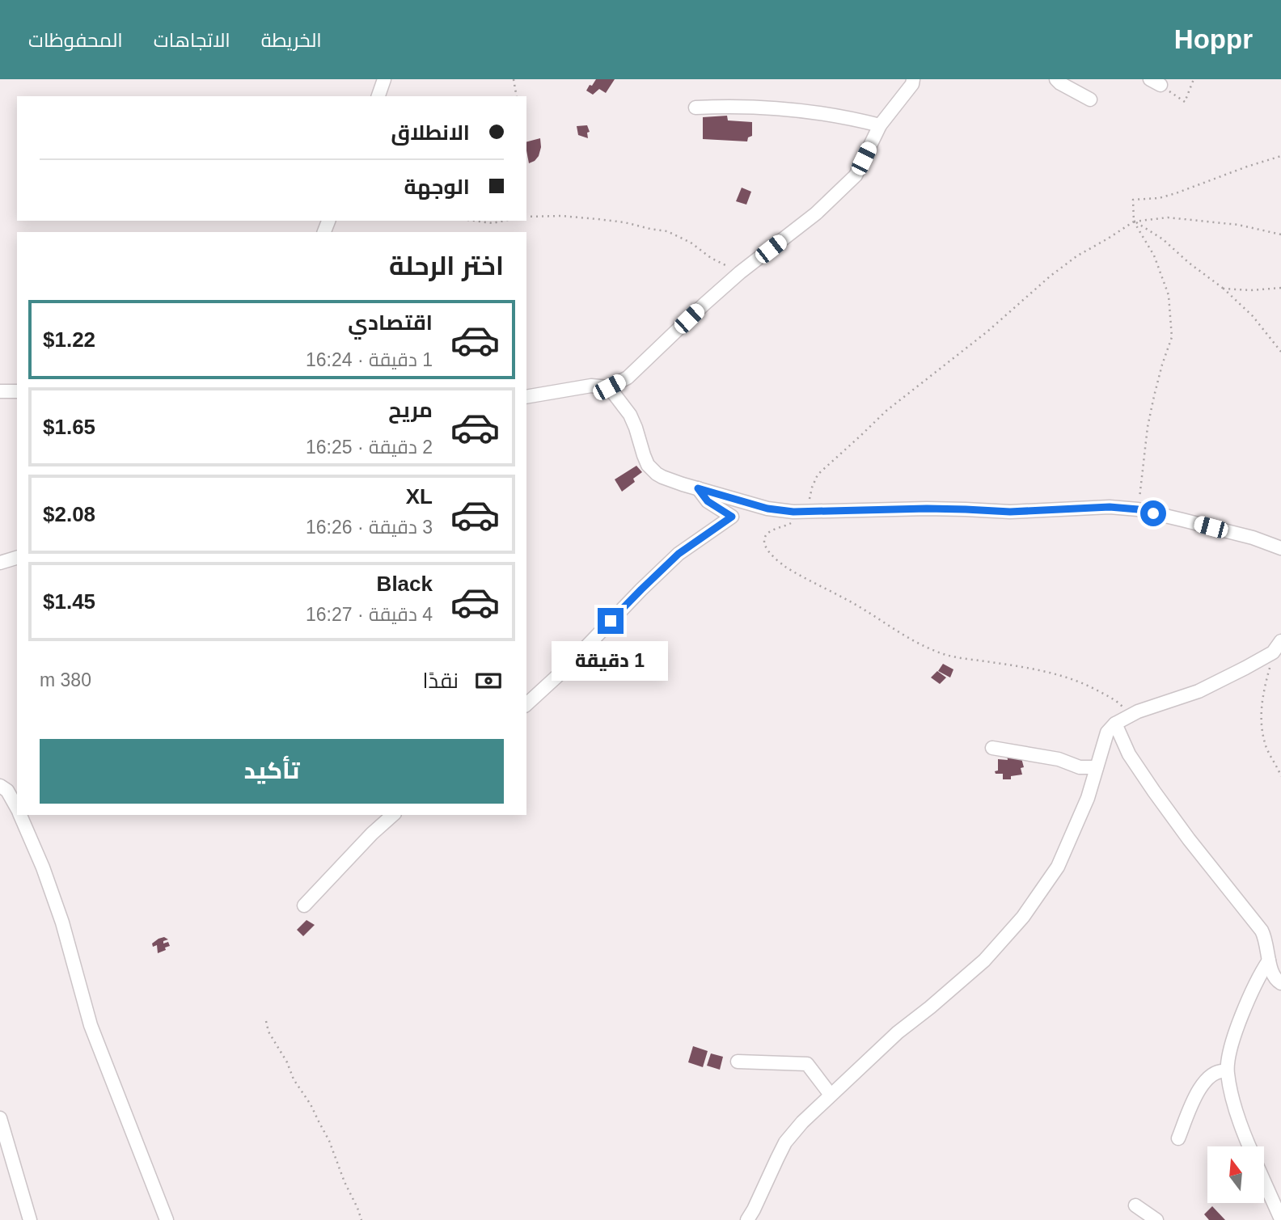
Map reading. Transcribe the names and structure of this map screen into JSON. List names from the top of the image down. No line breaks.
{"north":"top","page":{"header":"Hoppr","nav":["الخريطة","الاتجاهات","المحفوظات"],"banner":["الانطلاق","الوجهة"],"heading":"اختر الرحلة","list":[{"name":"اقتصادي","note":"1 دقيقة · 16:24","value":"$1.22"},{"name":"مريح","note":"2 دقيقة · 16:25","value":"$1.65"},{"name":"XL","note":"3 دقيقة · 16:26","value":"$2.08"},{"name":"Black","note":"4 دقيقة · 16:27","value":"$1.45"}],"bubble":"1 دقيقة","pay":["نقدًا","380 m"],"buttons":"تأكيد"}}
